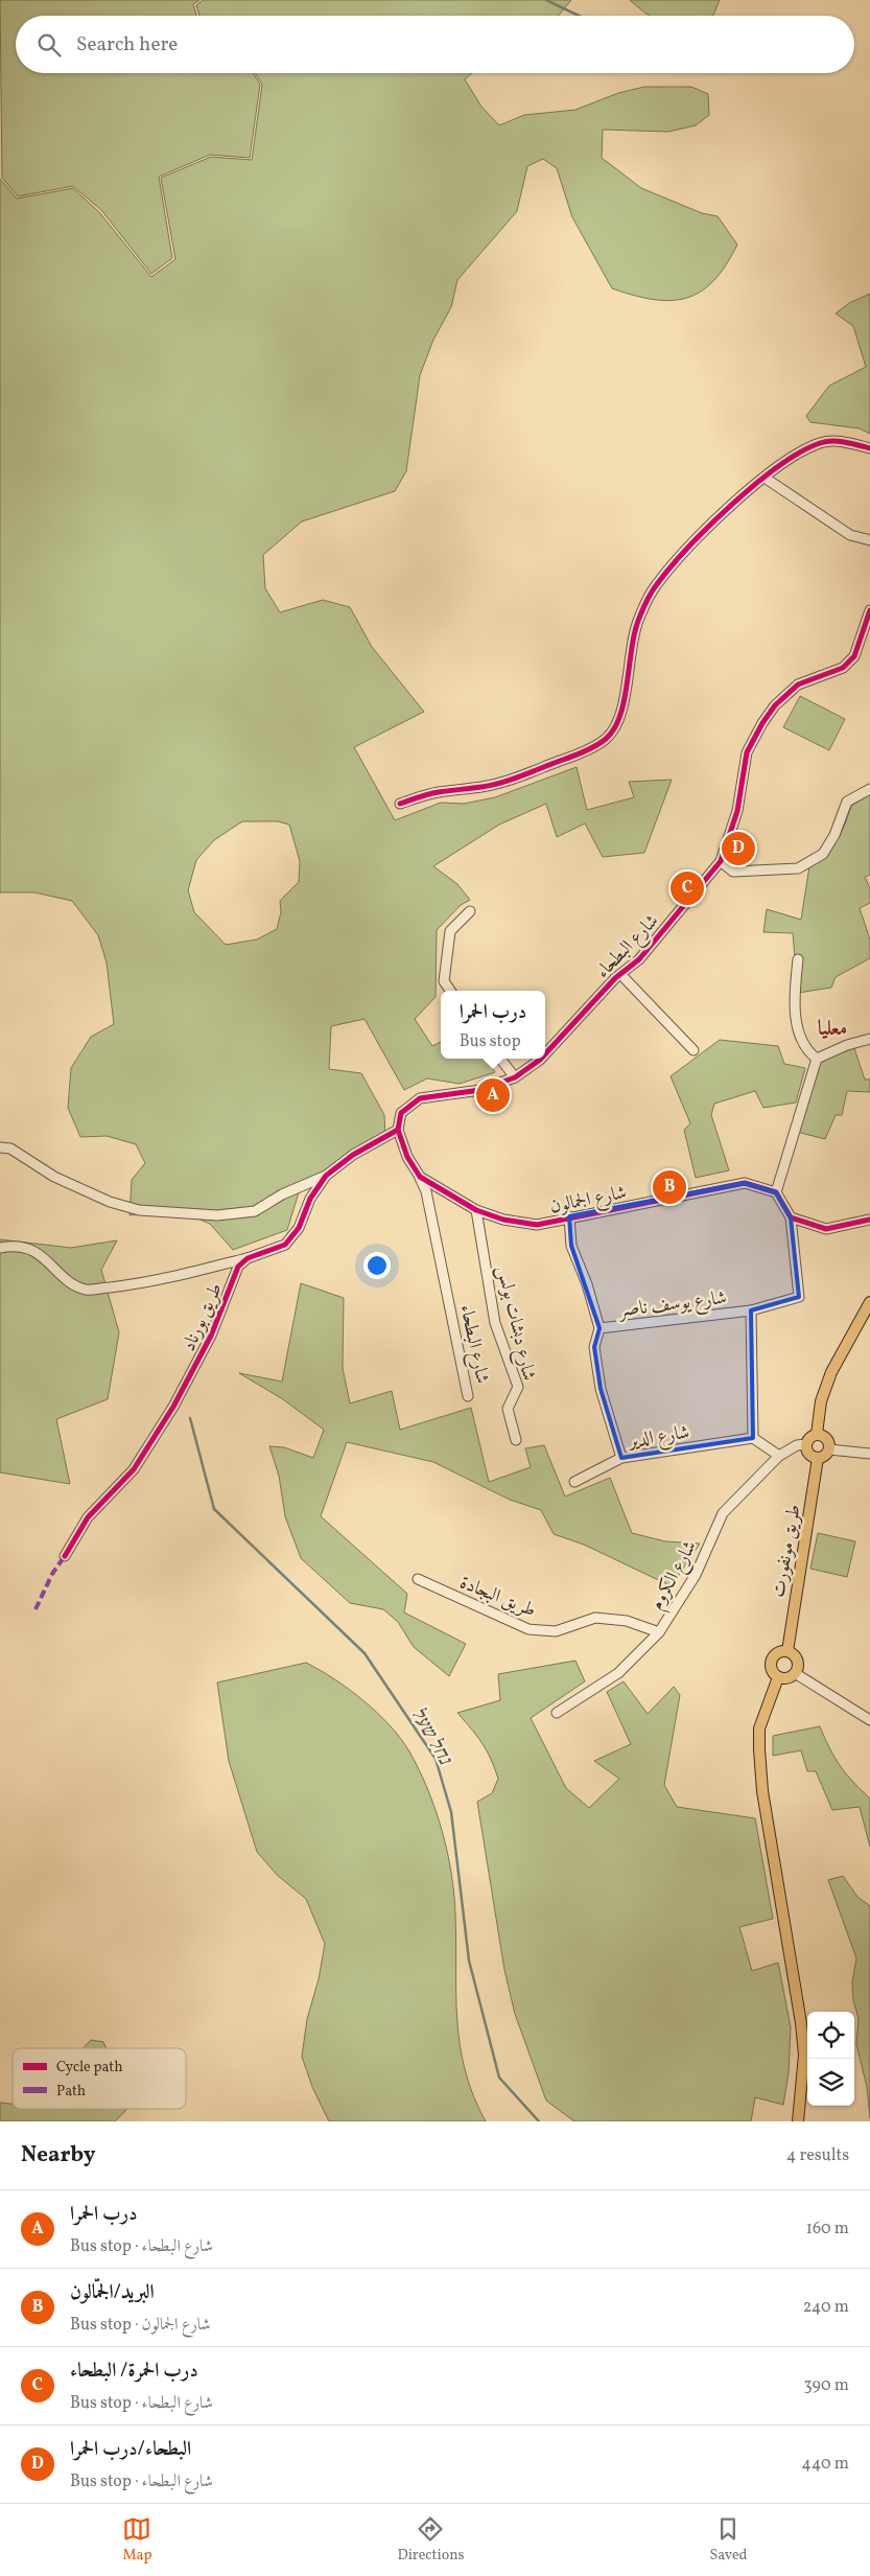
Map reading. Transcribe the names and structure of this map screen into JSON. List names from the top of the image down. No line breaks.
{"streets":{"main road":["طريق مونفورت"],"street":["شارع البطحاء","شارع الجمالون","شارع يوسف ناصر","طريق بورناد","شارع دبشات بولس","شارع الدير","شارع الكروم","طريق البجادة"]},"crossings":[["شارع البطحاء","شارع الجمالون"],["شارع الجمالون","شارع يوسف ناصر"],["شارع الجمالون","شارع دبشات بولس"],["شارع يوسف ناصر","شارع الدير"],["طريق مونفورت","شارع الكروم"],["شارع الكروم","طريق البجادة"]],"districts":["معليا"],"water":["נחל שעל"],"legend":["Cycle path","Path"],"page":{"search":"Search here","pins":["D","C","A","B"],"popup":["درب الحمرا","Bus stop"],"heading":["Nearby","4 results"],"list":[{"mark":"A","name":"درب الحمرا","note":"Bus stop · شارع البطحاء","value":"160 m"},{"mark":"B","name":"البريد/الجمّالون","note":"Bus stop · شارع الجمالون","value":"240 m"},{"mark":"C","name":"درب الحمرة/ البطحاء","note":"Bus stop · شارع البطحاء","value":"390 m"},{"mark":"D","name":"البطحاء/درب الحمرا","note":"Bus stop · شارع البطحاء","value":"440 m"}],"nav":["Map","Directions","Saved"]}}
